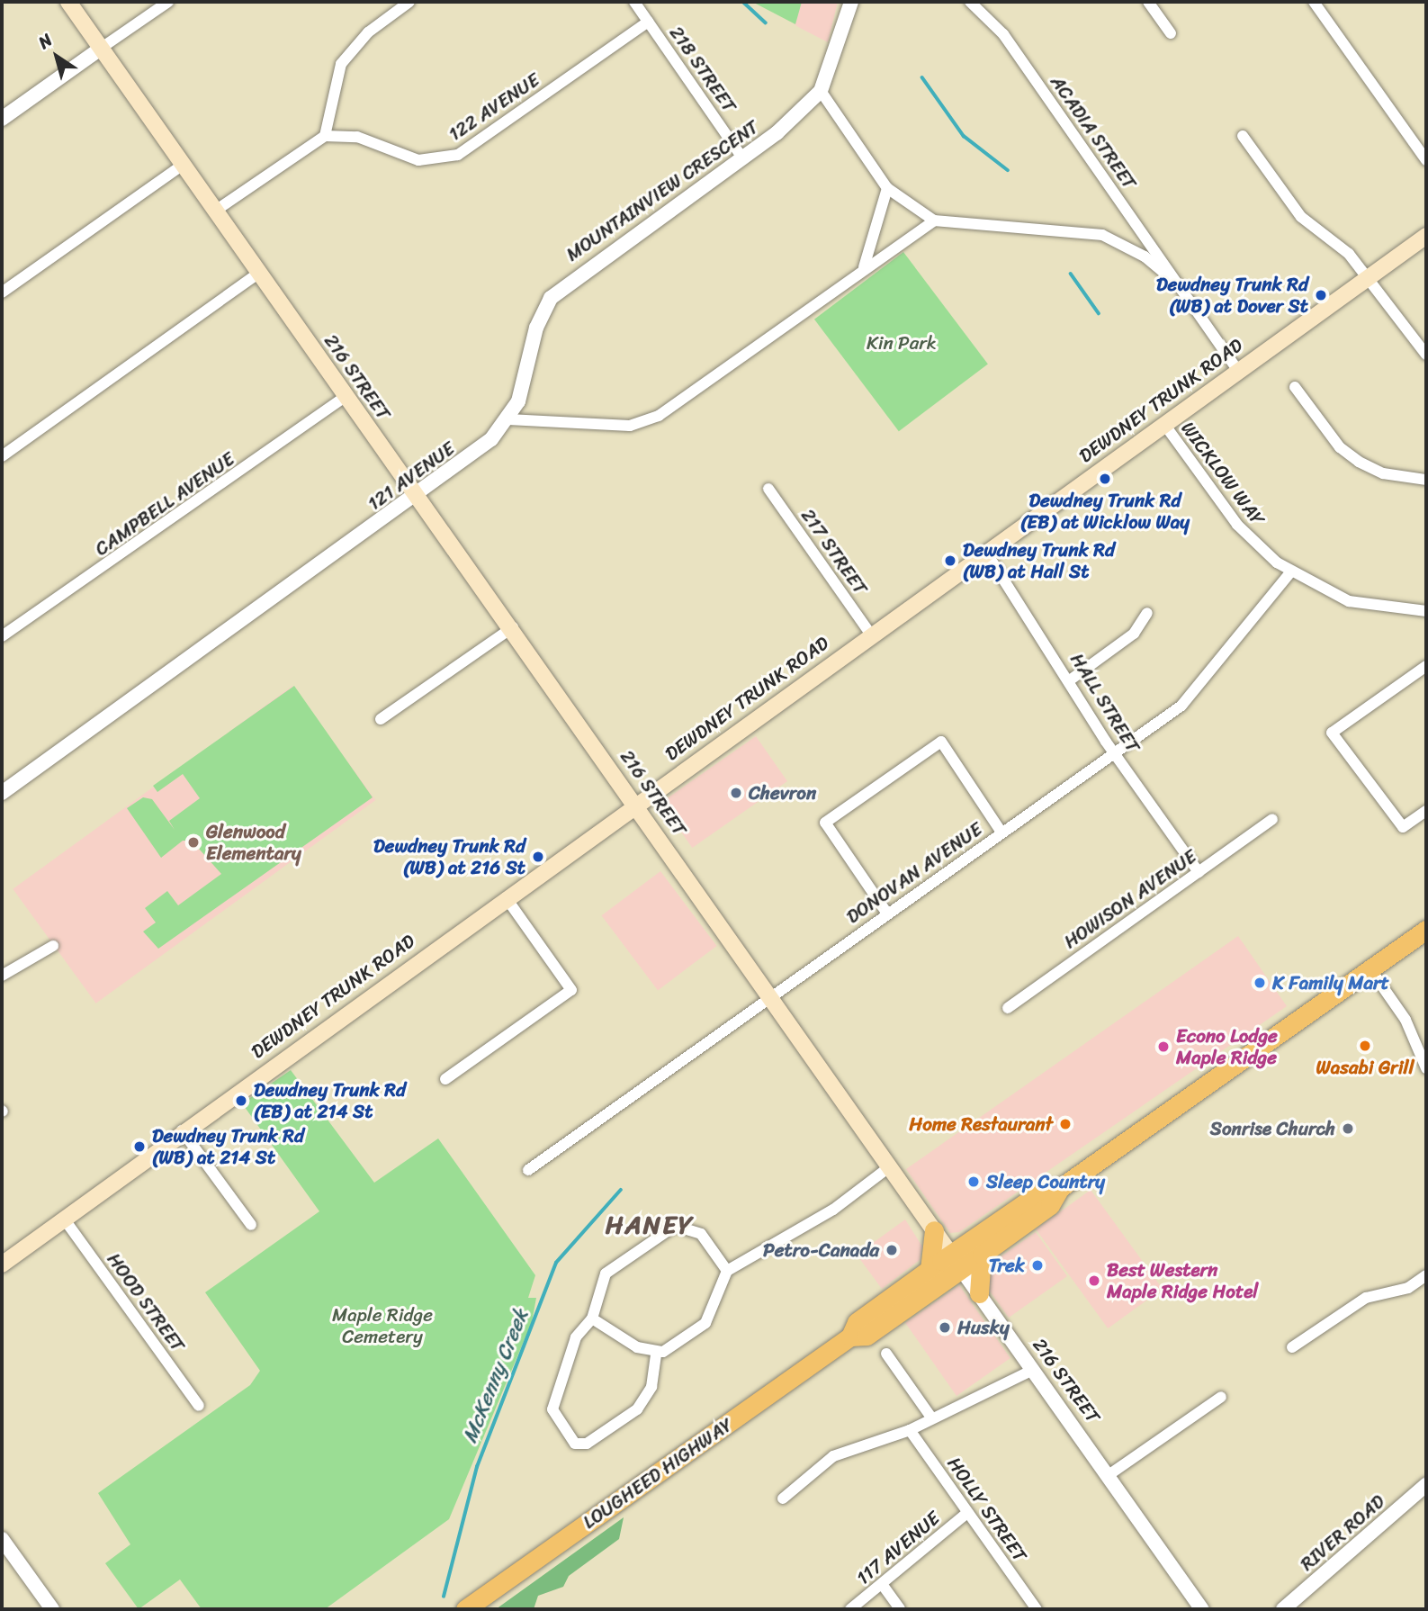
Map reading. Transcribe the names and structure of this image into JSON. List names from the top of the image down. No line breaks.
{"streets":{"highway":["LOUGHEED HIGHWAY"],"main road":["216 STREET","DEWDNEY TRUNK ROAD"],"street":["218 STREET","122 AVENUE","ACADIA STREET","MOUNTAINVIEW CRESCENT","WICKLOW WAY","121 AVENUE","CAMPBELL AVENUE","217 STREET","HALL STREET","DONOVAN AVENUE","HOWISON AVENUE","HOOD STREET","HOLLY STREET","RIVER ROAD","117 AVENUE"]},"crossings":[["218 STREET","122 AVENUE"],["218 STREET","MOUNTAINVIEW CRESCENT"],["ACADIA STREET","DEWDNEY TRUNK ROAD"],["MOUNTAINVIEW CRESCENT","121 AVENUE"],["216 STREET","DEWDNEY TRUNK ROAD"],["216 STREET","121 AVENUE"],["216 STREET","CAMPBELL AVENUE"],["216 STREET","DONOVAN AVENUE"],["216 STREET","LOUGHEED HIGHWAY"],["DEWDNEY TRUNK ROAD","WICKLOW WAY"],["DEWDNEY TRUNK ROAD","217 STREET"],["DEWDNEY TRUNK ROAD","HALL STREET"],["DEWDNEY TRUNK ROAD","HOOD STREET"],["WICKLOW WAY","DONOVAN AVENUE"],["HALL STREET","DONOVAN AVENUE"],["HALL STREET","HOWISON AVENUE"],["HOLLY STREET","117 AVENUE"]],"districts":["HANEY"],"water":["McKenny Creek"],"parks":["Kin Park","Maple Ridge Cemetery"],"places":["Dewdney Trunk Rd (WB) at Dover St","Dewdney Trunk Rd (EB) at Wicklow Way","Dewdney Trunk Rd (WB) at Hall St","Chevron","Glenwood Elementary","Dewdney Trunk Rd (WB) at 216 St","K Family Mart","Wasabi Grill","Econo Lodge Maple Ridge","Dewdney Trunk Rd (EB) at 214 St","Home Restaurant","Sonrise Church","Dewdney Trunk Rd (WB) at 214 St","Sleep Country","Petro-Canada","Trek","Best Western Maple Ridge Hotel","Husky"],"north":"top left"}
